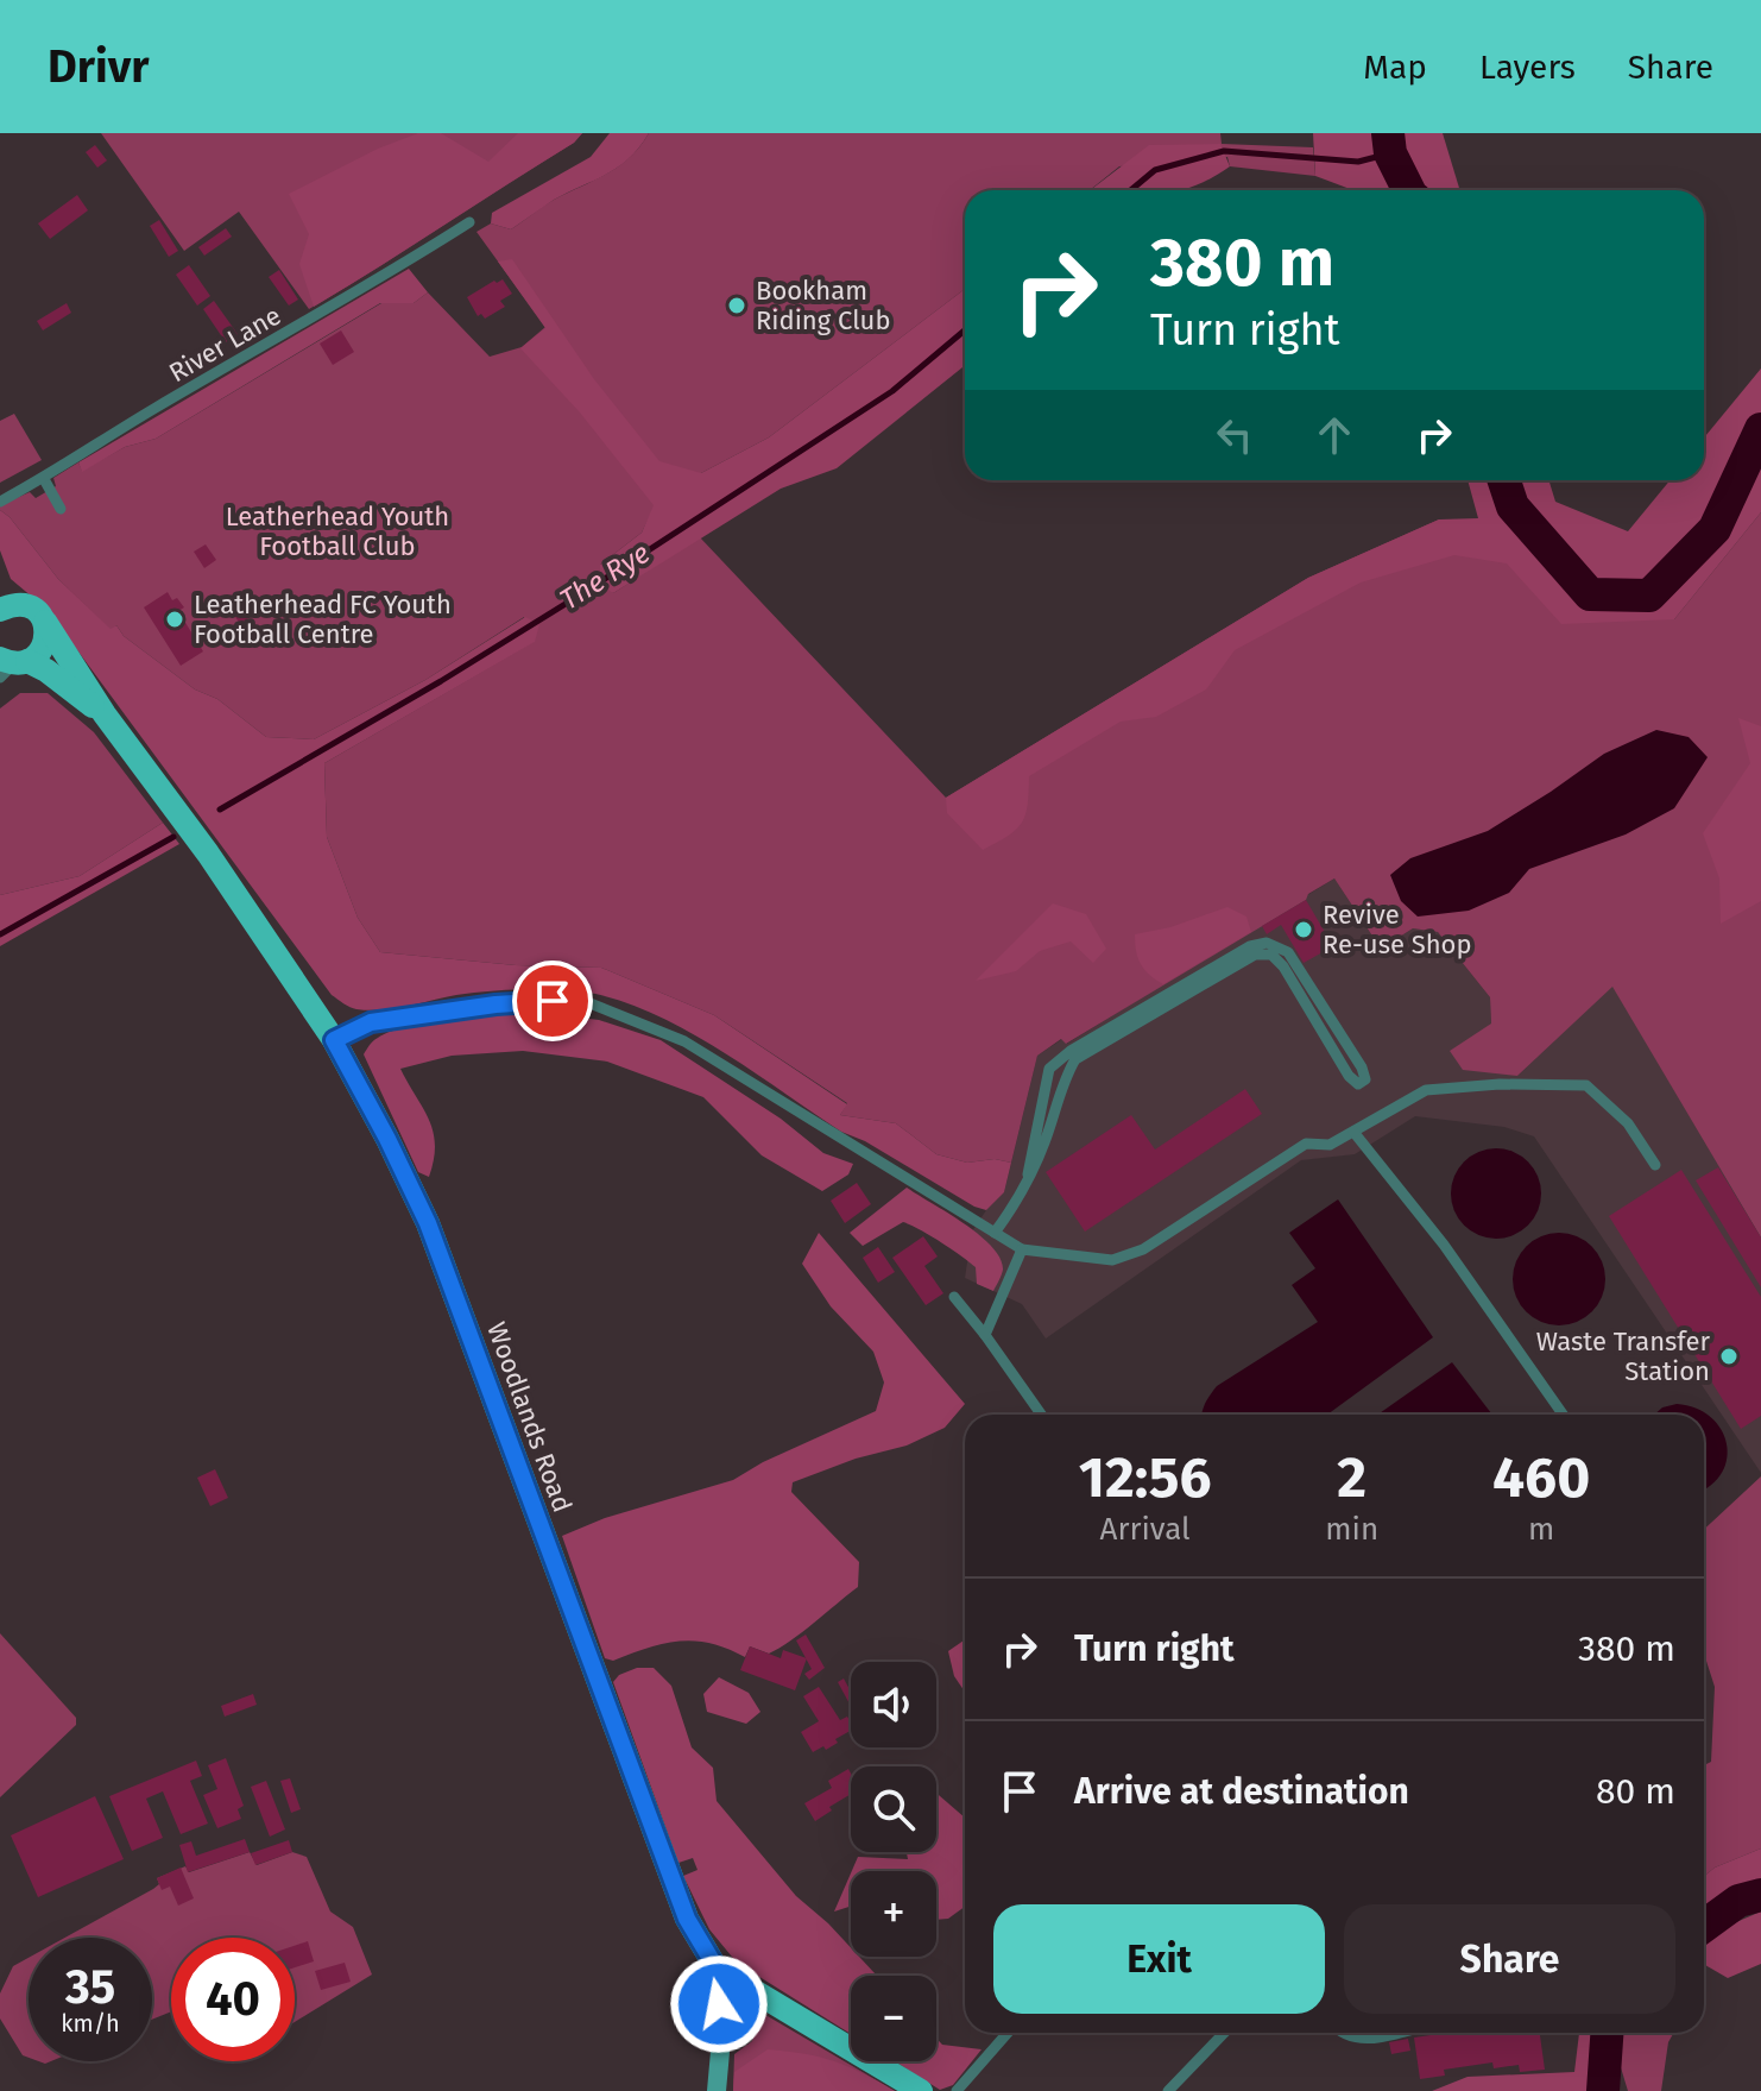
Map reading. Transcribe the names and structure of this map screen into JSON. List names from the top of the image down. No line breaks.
{"streets":{"main road":["Woodlands Road"],"lane":["River Lane"]},"water":["The Rye"],"parks":["Leatherhead Youth Football Club"],"places":["Bookham Riding Club","Leatherhead FC Youth Football Centre","Revive Re-use Shop","Waste Transfer Station"],"page":{"header":"Drivr","nav":["Map","Layers","Share"],"turn":["380 m","Turn right"],"eta":["12:56","Arrival","2","min","460","m"],"list":[{"name":"Turn right","value":"380 m"},{"name":"Arrive at destination","value":"80 m"}],"map_buttons":["+","−"],"buttons":["Exit","Share"],"speed":"35 km/h","limit":"40"}}
